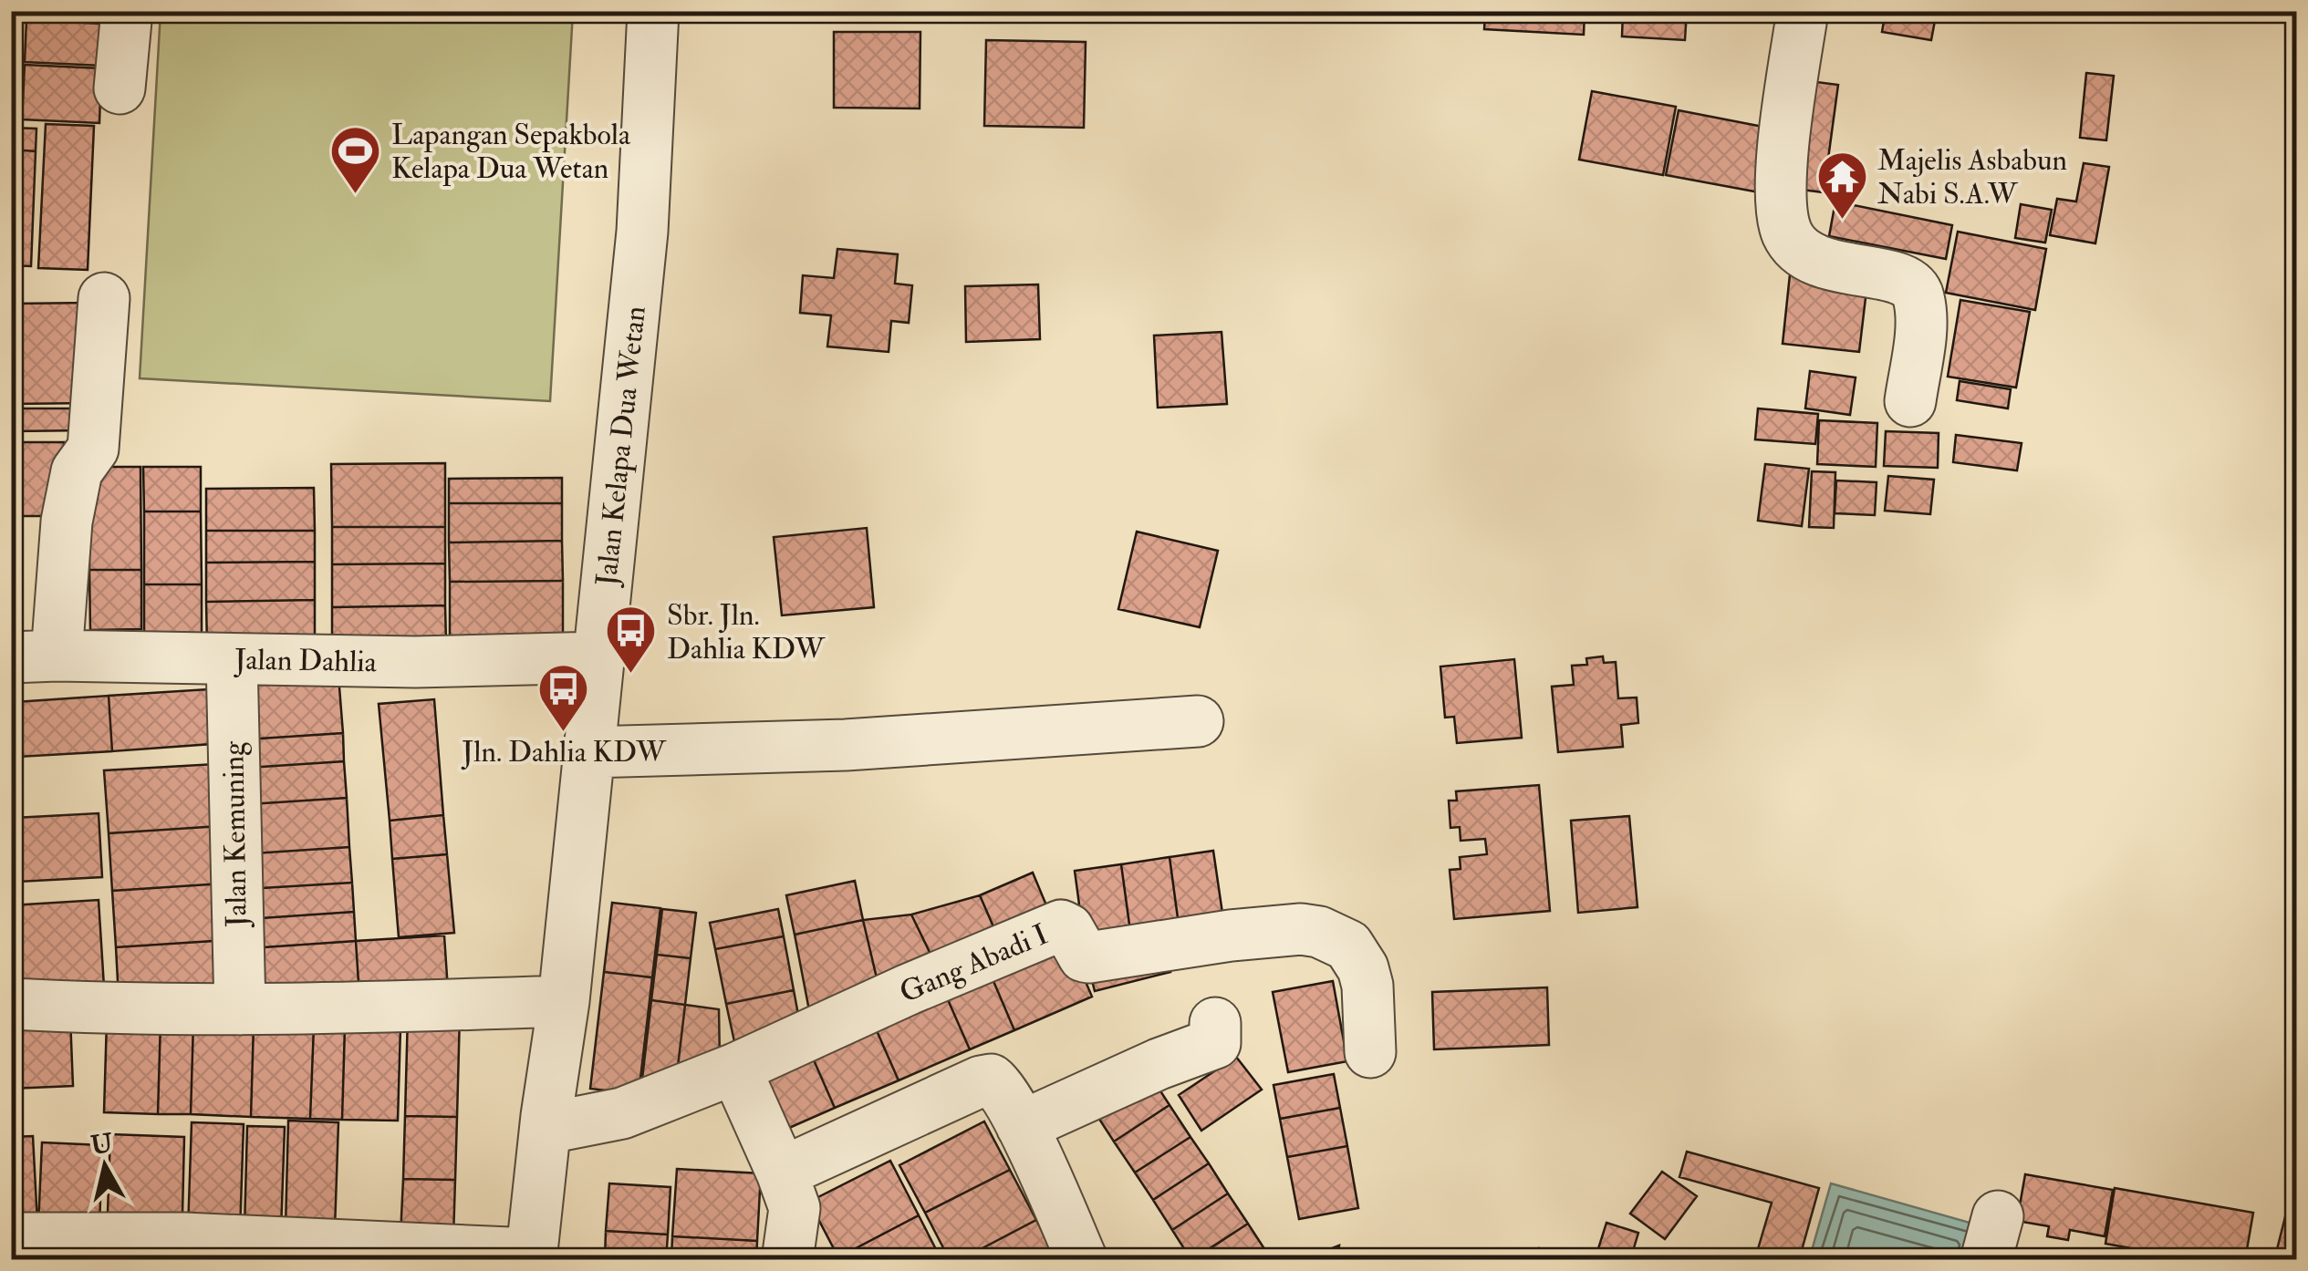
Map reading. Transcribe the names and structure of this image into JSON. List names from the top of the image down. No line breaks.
{"streets":{"street":["Jalan Kelapa Dua Wetan","Jalan Dahlia","Jalan Kemuning","Gang Abadi I"]},"crossings":[["Jalan Kelapa Dua Wetan","Jalan Dahlia"],["Jalan Kelapa Dua Wetan","Gang Abadi I"],["Jalan Dahlia","Jalan Kemuning"]],"places":{"sports":["Lapangan Sepakbola Kelapa Dua Wetan"],"temple":["Majelis Asbabun Nabi S.A.W"],"bus stop":["Sbr. Jln. Dahlia KDW","Jln. Dahlia KDW"]},"north":"top"}
